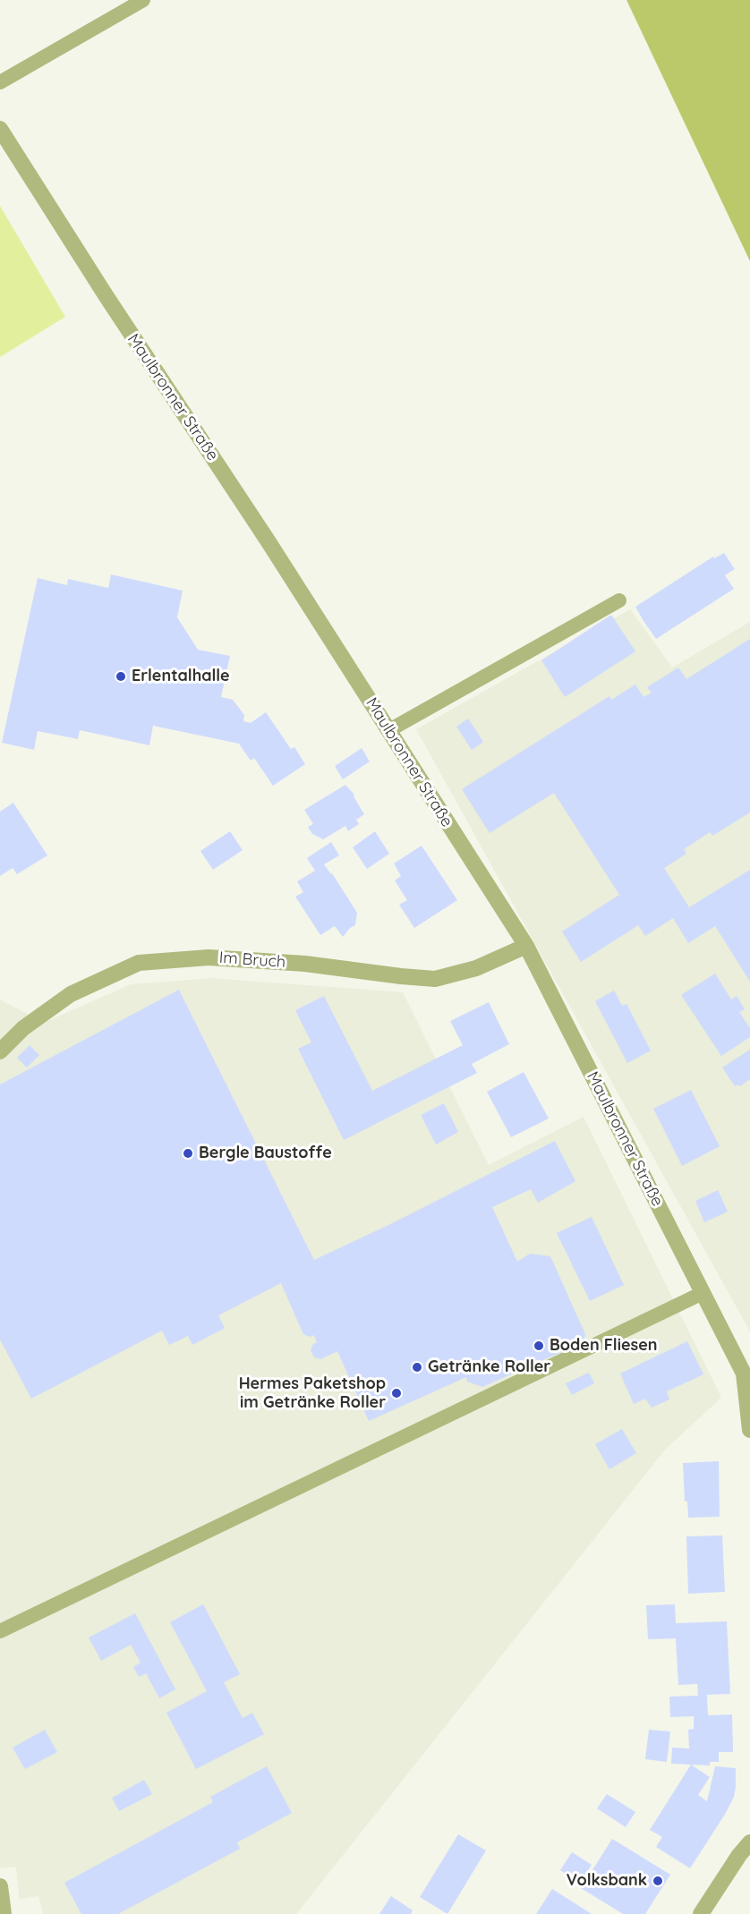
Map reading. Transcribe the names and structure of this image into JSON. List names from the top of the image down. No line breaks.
{"streets":{"street":["Maulbronner Straße","Im Bruch"]},"crossings":[["Maulbronner Straße","Im Bruch"]],"places":["Erlentalhalle","Bergle Baustoffe","Boden Fliesen","Getränke Roller","Hermes Paketshop im Getränke Roller","Volksbank"]}
